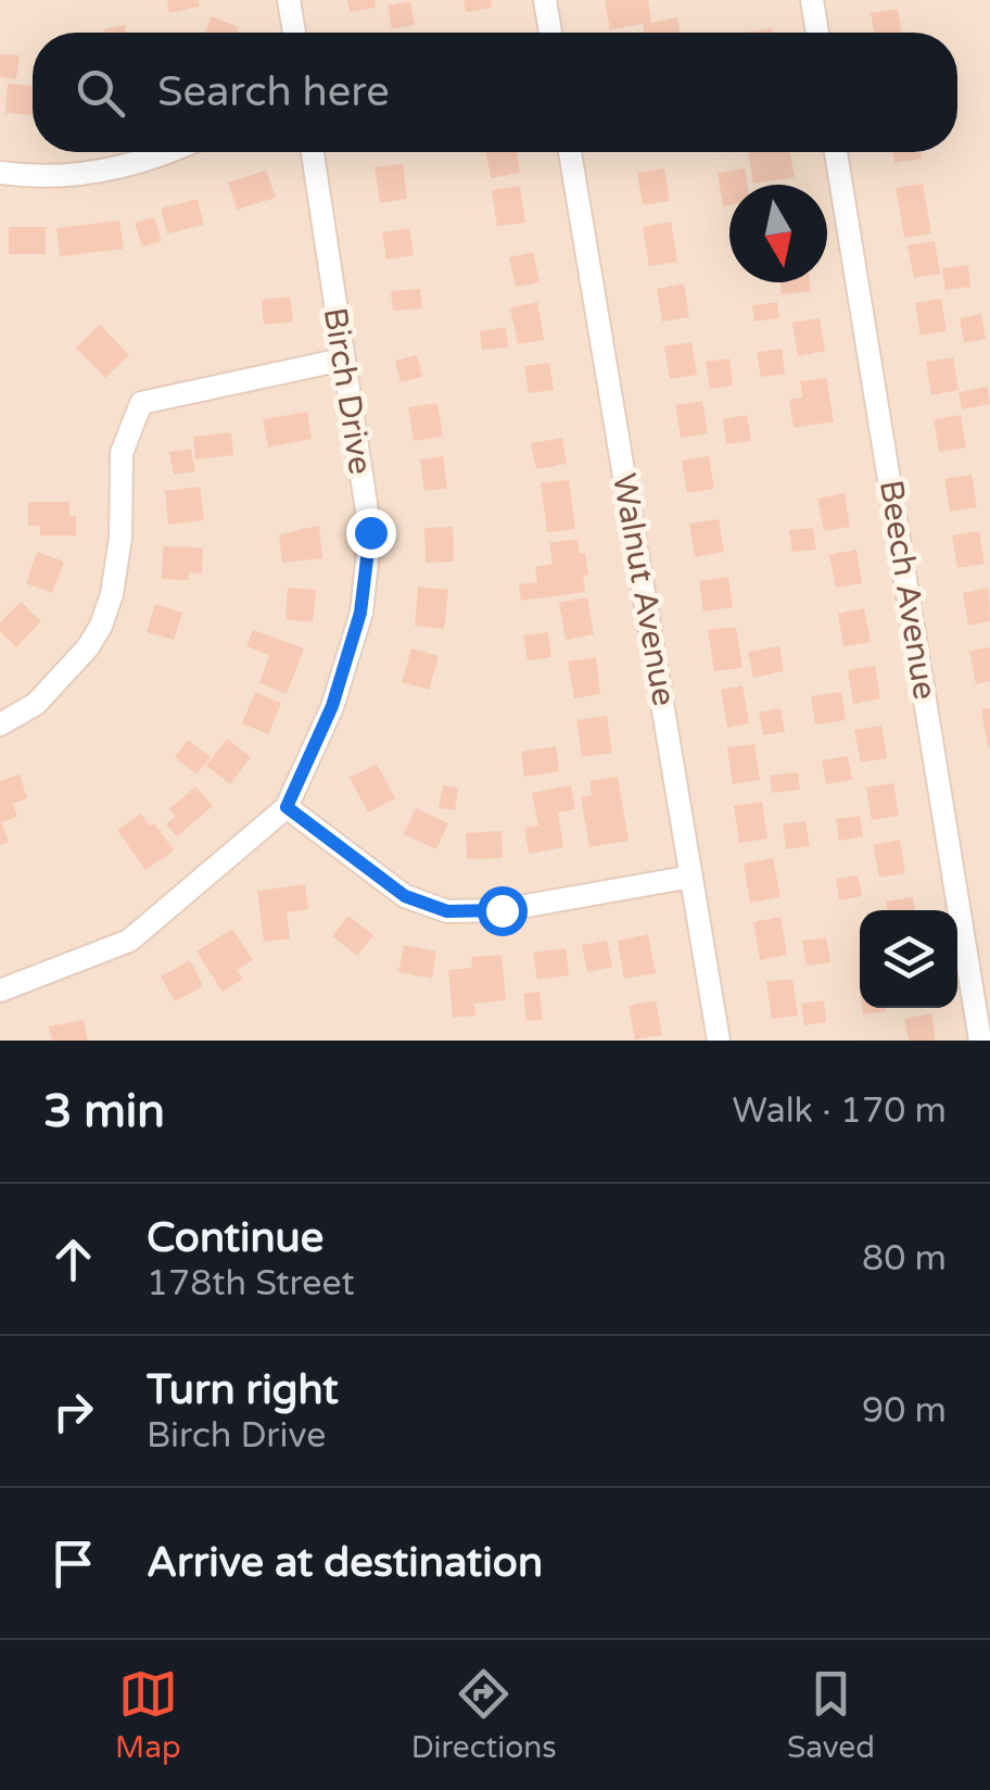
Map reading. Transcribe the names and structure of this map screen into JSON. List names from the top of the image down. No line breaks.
{"streets":{"street":["Birch Drive","Walnut Avenue","Beech Avenue"]},"north":"bottom","page":{"search":"Search here","heading":["3 min","Walk · 170 m"],"list":[["Continue","178th Street","80 m"],["Turn right","Birch Drive","90 m"],"Arrive at destination"],"nav":["Map","Directions","Saved"]}}
